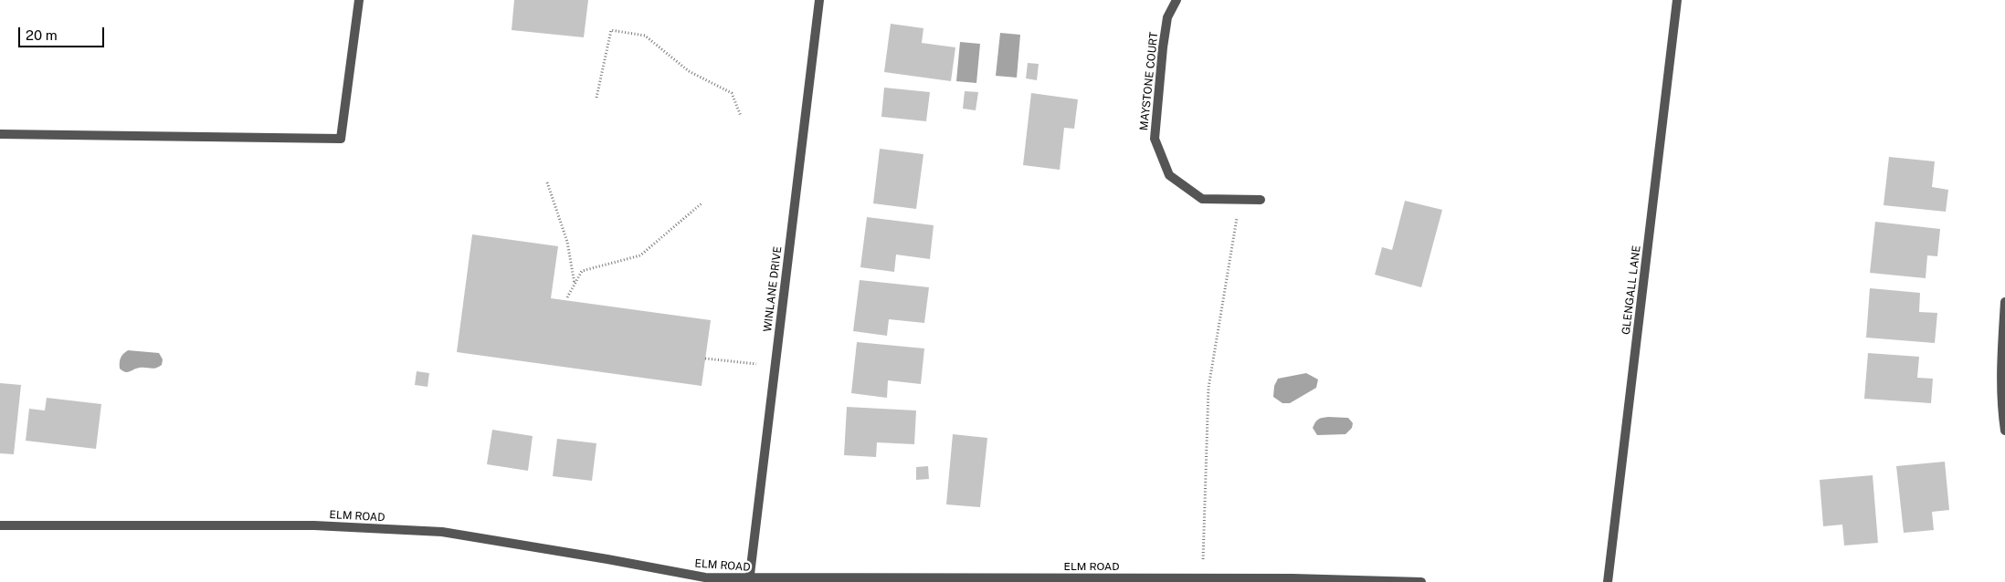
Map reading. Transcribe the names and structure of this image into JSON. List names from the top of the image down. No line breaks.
{"streets":{"street":["MAYSTONE COURT","WINLANE DRIVE","GLENGALL LANE","ELM ROAD"]},"crossings":[["WINLANE DRIVE","ELM ROAD"]],"scale_bar":"20 m"}
